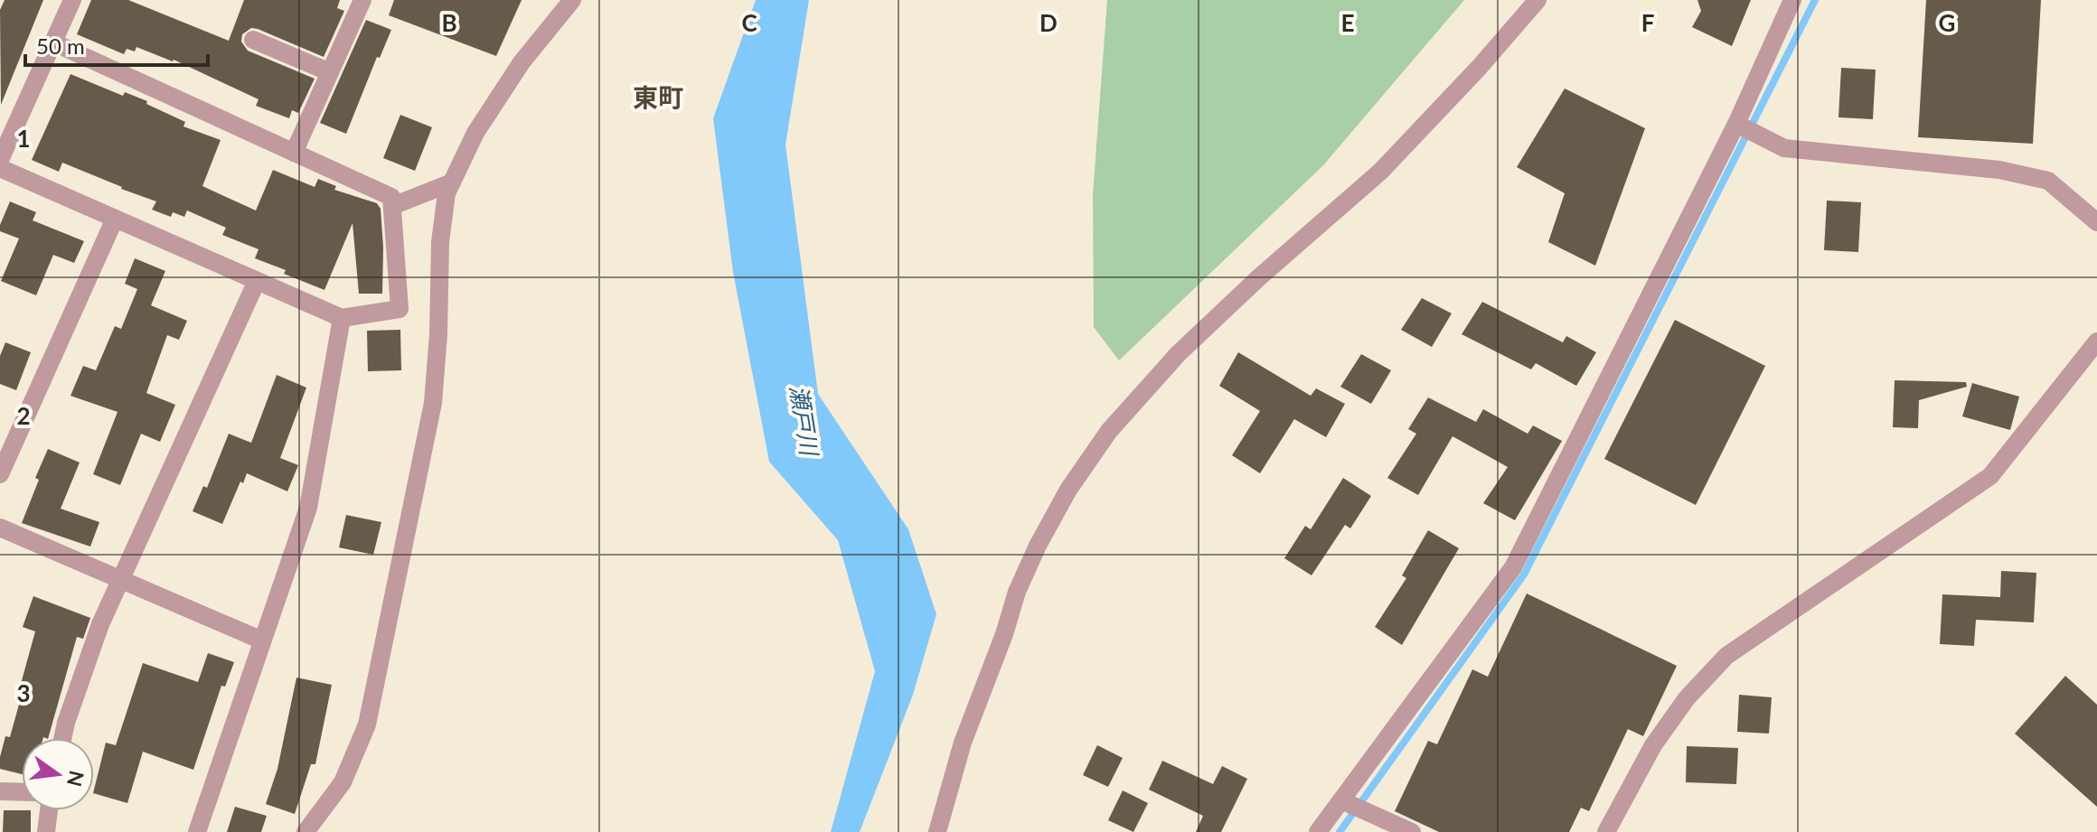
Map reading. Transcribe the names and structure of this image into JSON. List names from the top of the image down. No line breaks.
{"districts":["東町"],"water":["瀬戸川"],"scale_bar":"50 m","north":"right","grid":{"columns":["B","C","D","E","F","G"],"rows":["1","2","3"]}}
